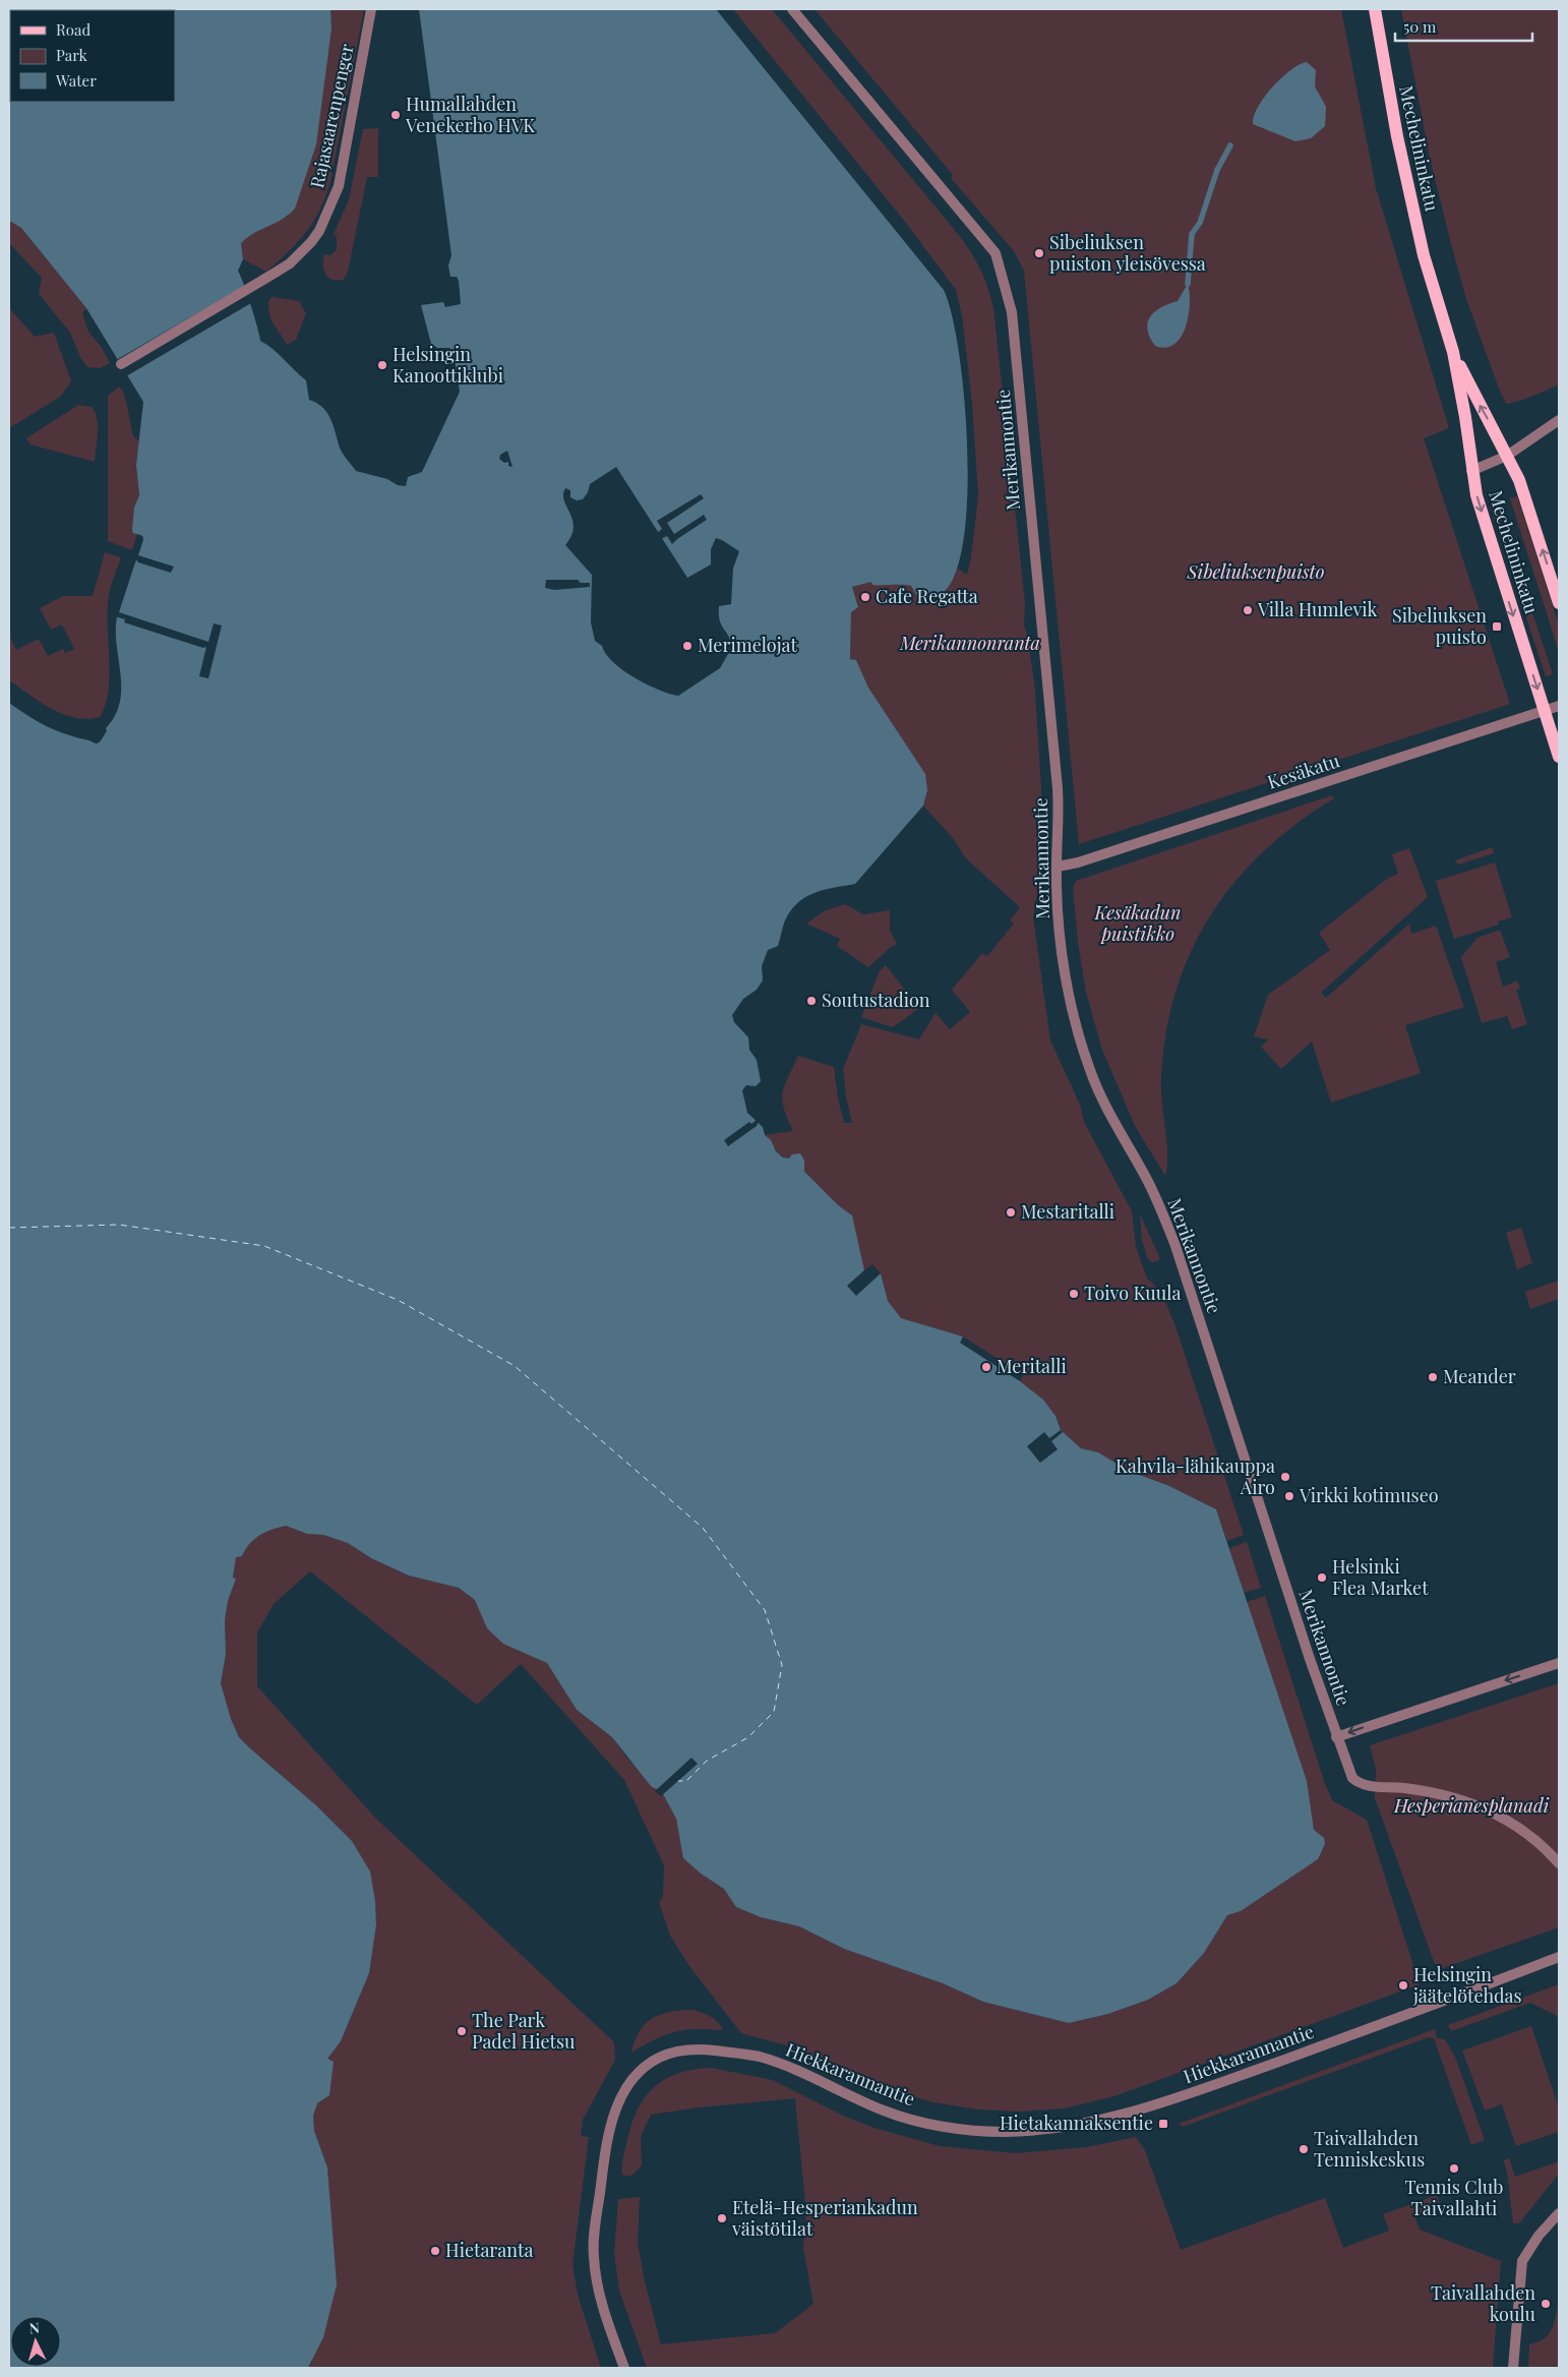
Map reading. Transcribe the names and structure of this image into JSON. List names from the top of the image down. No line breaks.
{"streets":{"main road":["Mechelininkatu"],"street":["Rajasaarenpenger","Merikannontie","Kesäkatu","Hiekkarannantie"]},"crossings":[["Mechelininkatu","Kesäkatu"],["Merikannontie","Kesäkatu"]],"parks":["Sibeliuksenpuisto","Merikannonranta","Kesäkadun puistikko","Hesperianesplanadi"],"places":{"other":["Humallahden Venekerho HVK","Sibeliuksen puiston yleisövessa","Helsingin Kanoottiklubi","Cafe Regatta","Villa Humlevik","Merimelojat","Soutustadion","Mestaritalli","Toivo Kuula","Meritalli","Meander","Kahvila-lähikauppa Airo","Virkki kotimuseo","Helsinki Flea Market","Helsingin jäätelötehdas","The Park Padel Hietsu","Taivallahden Tenniskeskus","Tennis Club Taivallahti","Etelä-Hesperiankadun väistötilat","Hietaranta","Taivallahden koulu"],"transit":["Sibeliuksen puisto","Hietakannaksentie"]},"legend":["Road","Park","Water"],"scale_bar":"50 m","north":"top"}
